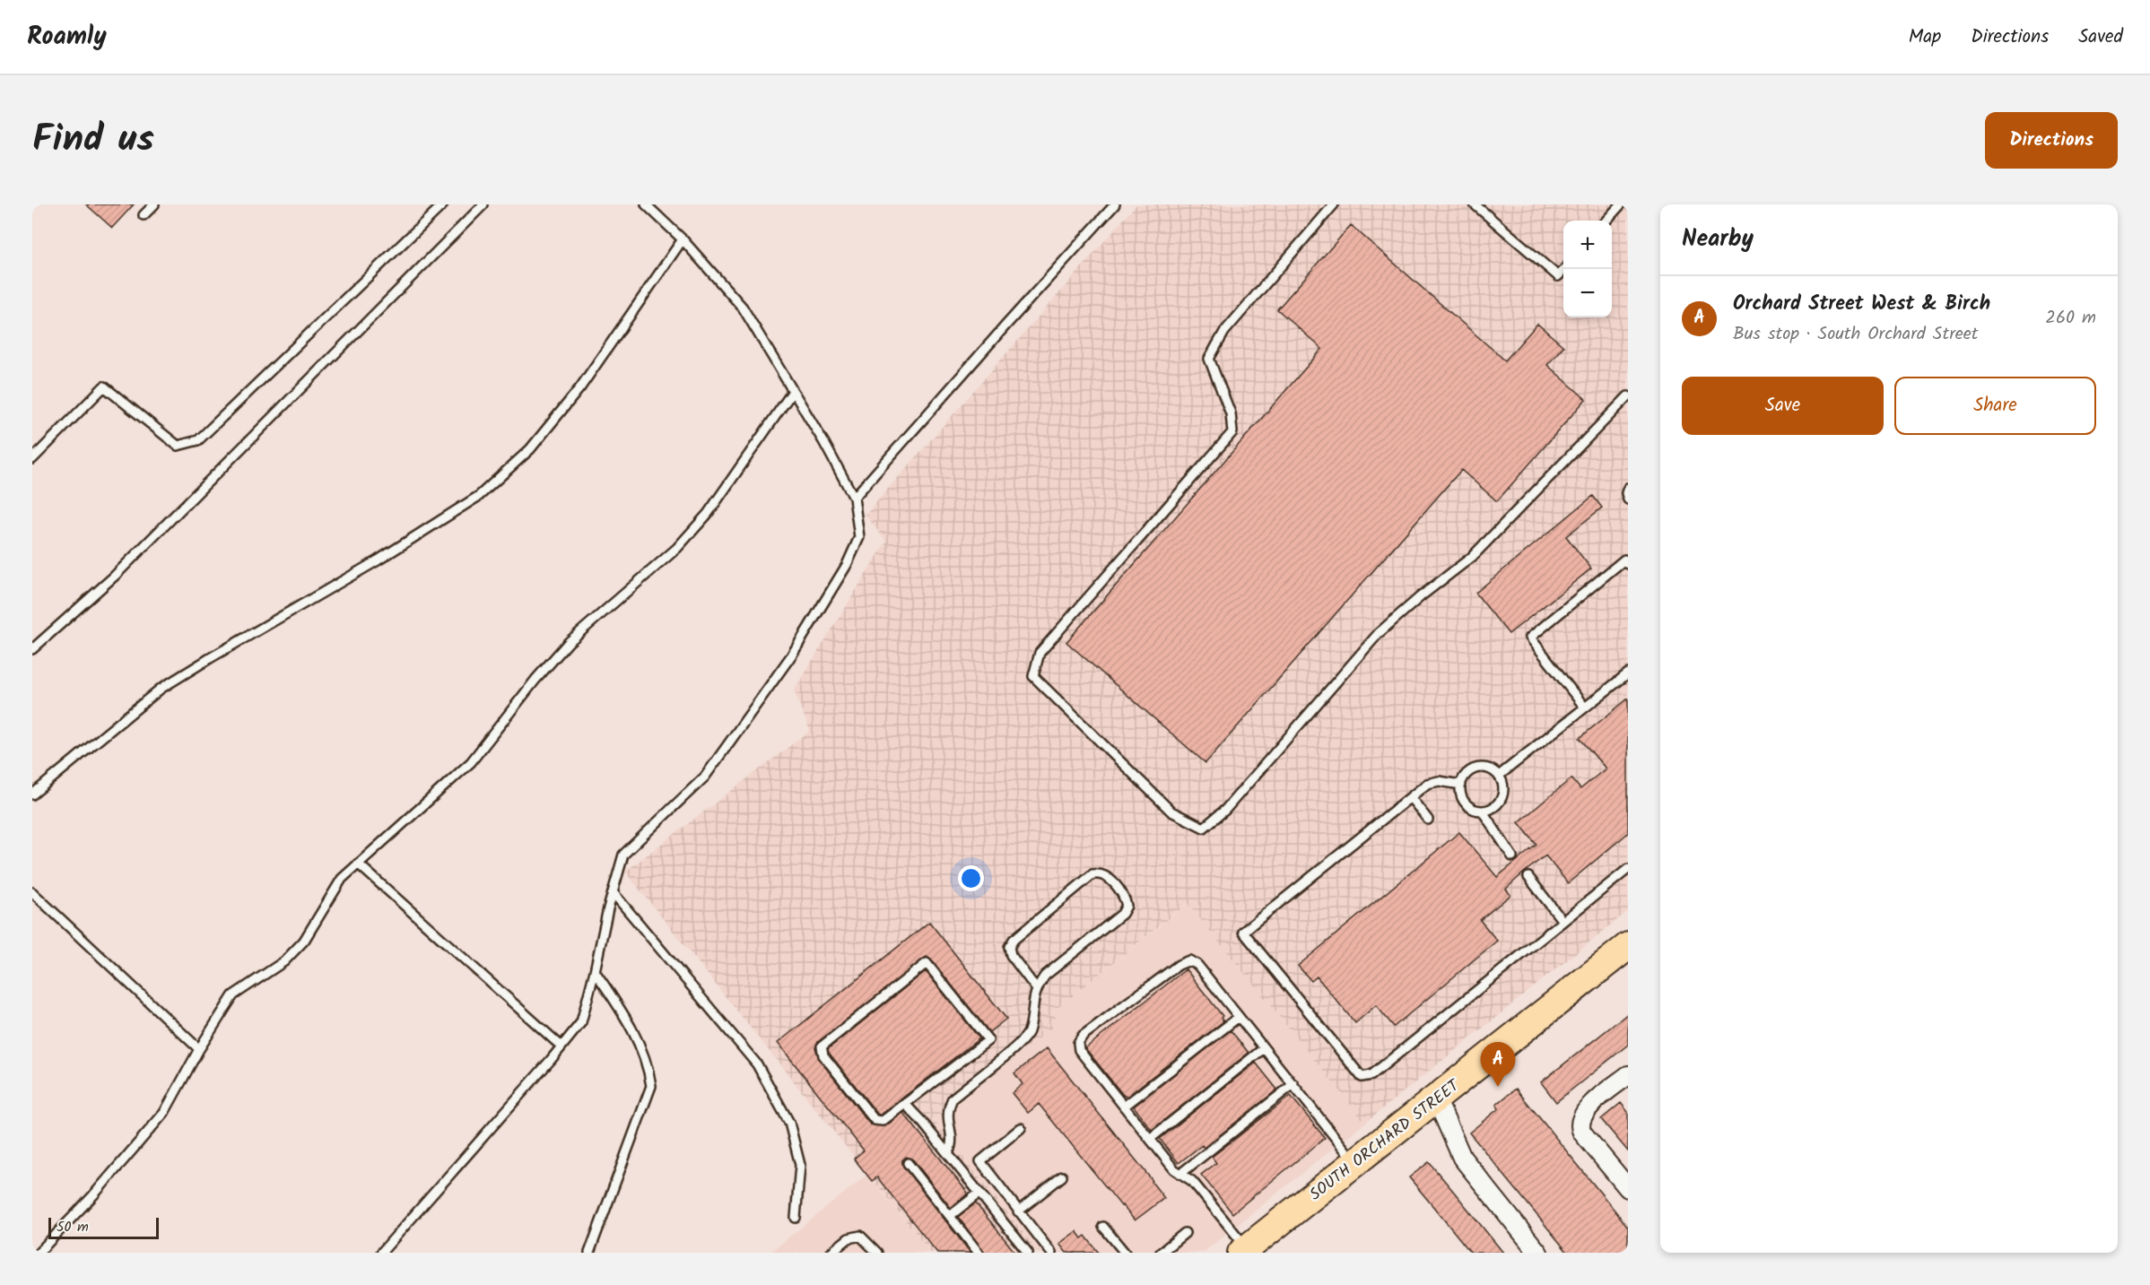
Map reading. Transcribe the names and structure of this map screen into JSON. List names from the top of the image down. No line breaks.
{"streets":{"main road":["SOUTH ORCHARD STREET"]},"scale_bar":"50 m","page":{"header":"Roamly","nav":["Map","Directions","Saved"],"title":"Find us","buttons":["Directions",["Save","Share"]],"heading":"Nearby","map_buttons":["+","−"],"list":[{"mark":"A","name":"Orchard Street West & Birch","note":"Bus stop · South Orchard Street","value":"260 m"}],"pins":"A","scale":"50 m"}}
